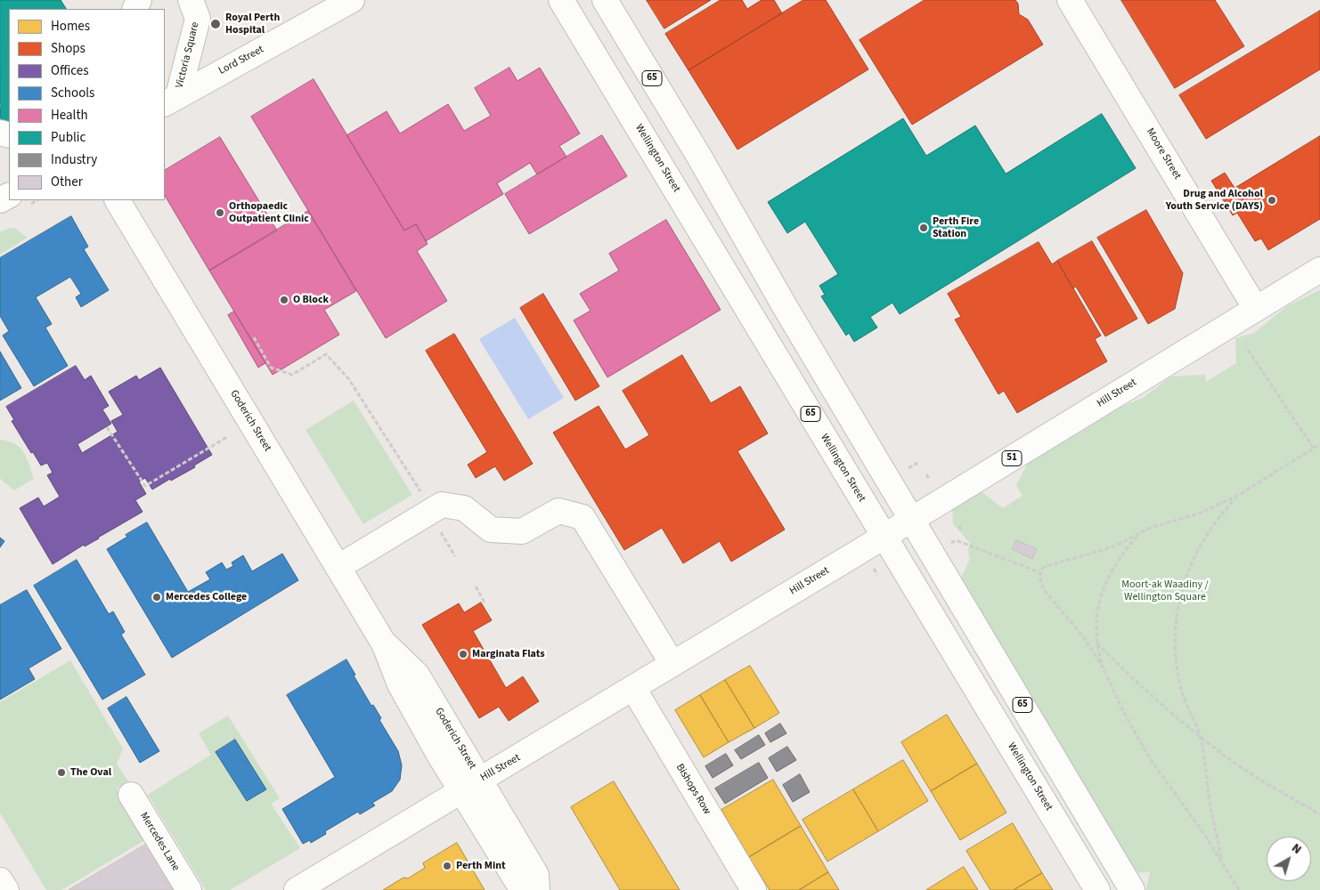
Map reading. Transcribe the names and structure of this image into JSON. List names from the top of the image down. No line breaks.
{"streets":{"main road":["Victoria Square","Lord Street","65","Moore Street","Wellington Street","Hill Street","Goderich Street","51","Bishops Row","Mercedes Lane"]},"crossings":[["Victoria Square","Lord Street"],["65","Hill Street"],["Moore Street","Hill Street"],["Wellington Street","Hill Street"],["Hill Street","Goderich Street"],["Hill Street","Bishops Row"]],"parks":["Moort-ak Waadiny / Wellington Square"],"places":["Royal Perth Hospital","Drug and Alcohol Youth Service (DAYS)","Orthopaedic Outpatient Clinic","Perth Fire Station","O Block","Mercedes College","Marginata Flats","The Oval","Perth Mint"],"legend":["Homes","Shops","Offices","Schools","Health","Public","Industry","Other"],"north":"top right"}
